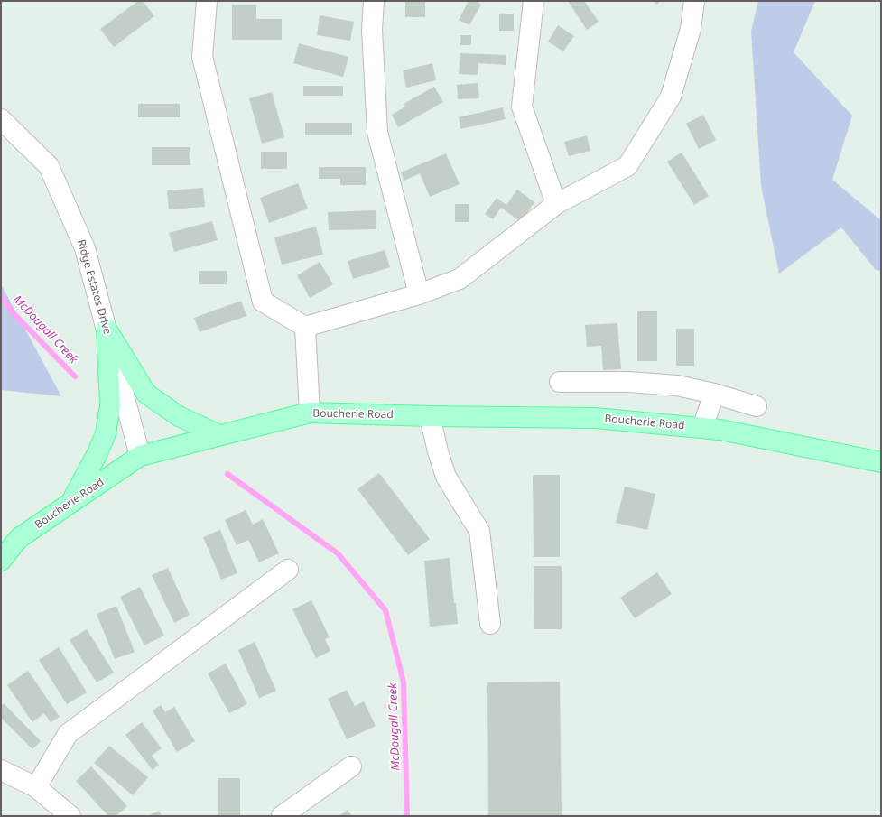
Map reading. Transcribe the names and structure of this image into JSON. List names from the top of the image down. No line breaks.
{"streets":{"main road":["Boucherie Road"],"street":["Ridge Estates Drive"]},"crossings":[["Ridge Estates Drive","Boucherie Road"]],"water":["McDougall Creek"]}
